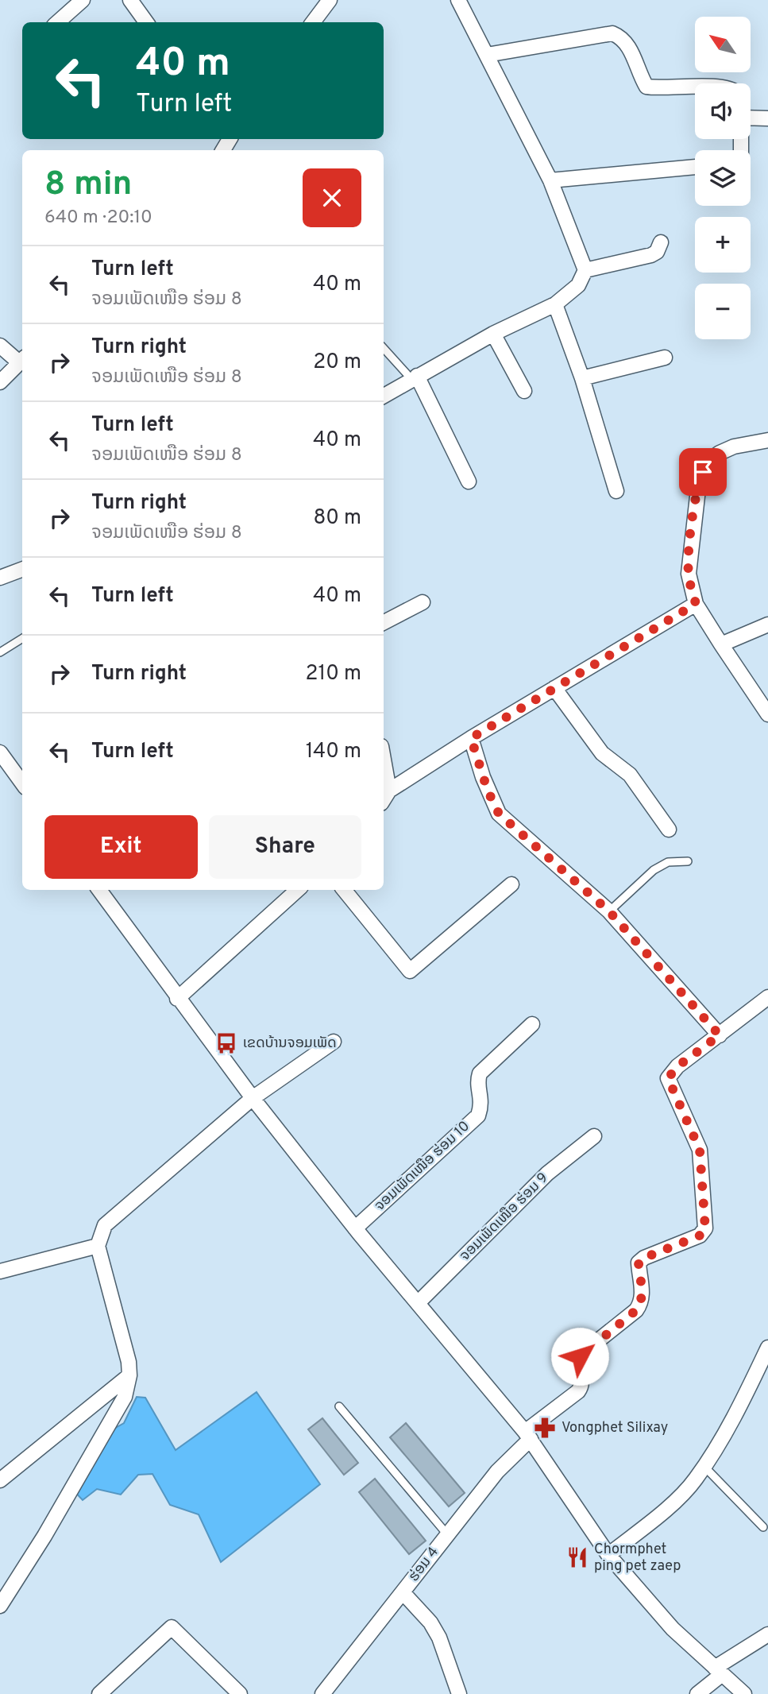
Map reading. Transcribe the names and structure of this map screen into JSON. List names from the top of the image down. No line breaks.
{"streets":{"street":["ຈອມເພັດເໜືອ ຮ່ອມ 10","ຈອມເພັດເໜືອ ຮ່ອມ 9","ຮ່ອມ 4"]},"places":{"bus stop":["ເຂດບ້ານຈອມເພັດ"],"pharmacy":["Vongphet Silixay"],"restaurant":["Chormphet ping pet zaep"]},"north":"top left","page":{"map_buttons":["+","−"],"turn":["40 m","Turn left"],"heading":["8 min","640 m · 20:10"],"list":[{"name":"Turn left","note":"ຈອມເພັດເໜືອ ຮ່ອມ 8","value":"40 m"},{"name":"Turn right","note":"ຈອມເພັດເໜືອ ຮ່ອມ 8","value":"20 m"},{"name":"Turn left","note":"ຈອມເພັດເໜືອ ຮ່ອມ 8","value":"40 m"},{"name":"Turn right","note":"ຈອມເພັດເໜືອ ຮ່ອມ 8","value":"80 m"},{"name":"Turn left","value":"40 m"},{"name":"Turn right","value":"210 m"},{"name":"Turn left","value":"140 m"}],"buttons":["Exit","Share"]}}
